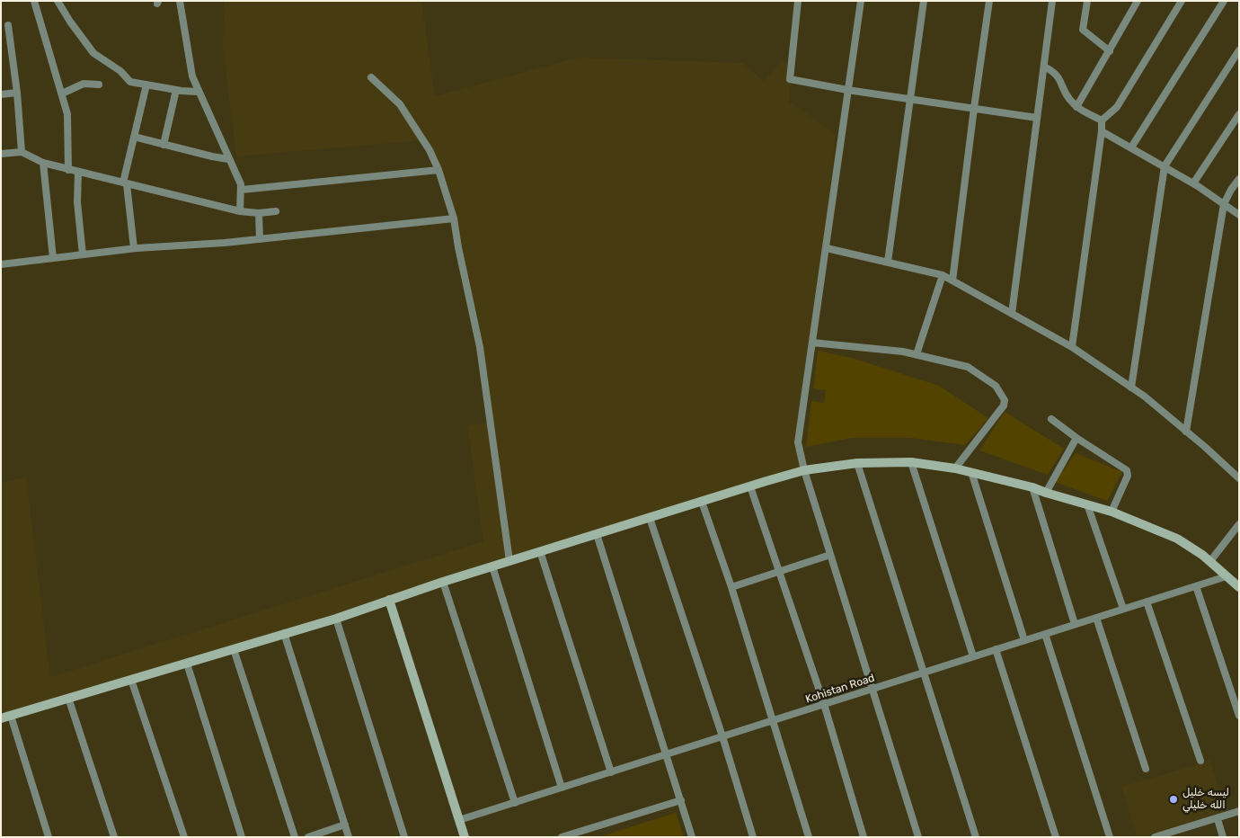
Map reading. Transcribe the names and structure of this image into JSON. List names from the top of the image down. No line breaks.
{"streets":{"street":["Kohistan Road"]},"places":["ليسه خليل الله خليلي"]}
